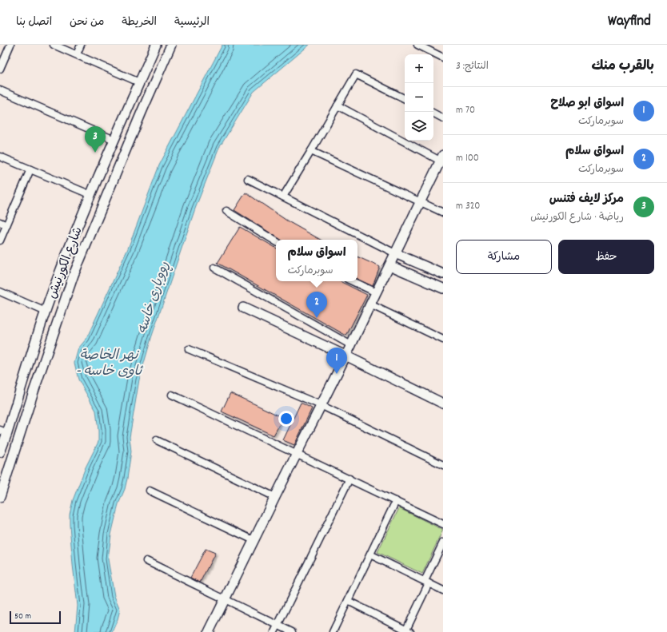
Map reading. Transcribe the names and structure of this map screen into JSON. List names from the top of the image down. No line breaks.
{"streets":{"main road":["شارع الكورنيش"]},"water":["ڕووباری خاسە","نهر الخاصة - ئاوی خاسە"],"scale_bar":"50 m","page":{"header":"Wayfind","nav":["الرئيسية","الخريطة","من نحن","اتصل بنا"],"heading":["بالقرب منك","النتائج: 3"],"map_buttons":["+","−"],"list":[{"mark":"1","name":"اسواق ابو صلاح","note":"سوبرماركت","value":"70 m"},{"mark":"2","name":"اسواق سلام","note":"سوبرماركت","value":"100 m"},{"mark":"3","name":"مركز لايف فتنس","note":"رياضة · شارع الكورنيش","value":"320 m"}],"pins":["3","2","1"],"buttons":["حفظ","مشاركة"],"popup":["اسواق سلام","سوبرماركت"],"scale":"50 m"}}
